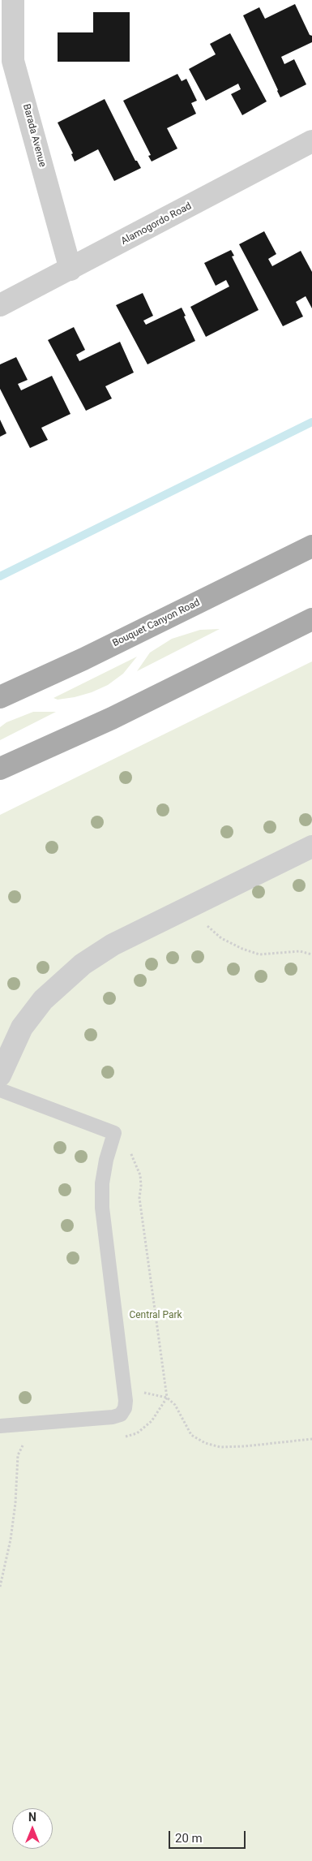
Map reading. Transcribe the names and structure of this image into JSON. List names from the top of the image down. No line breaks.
{"streets":{"main road":["Bouquet Canyon Road"],"street":["Barada Avenue","Alamogordo Road"]},"crossings":[["Barada Avenue","Alamogordo Road"]],"parks":["Central Park"],"scale_bar":"20 m","north":"top"}
